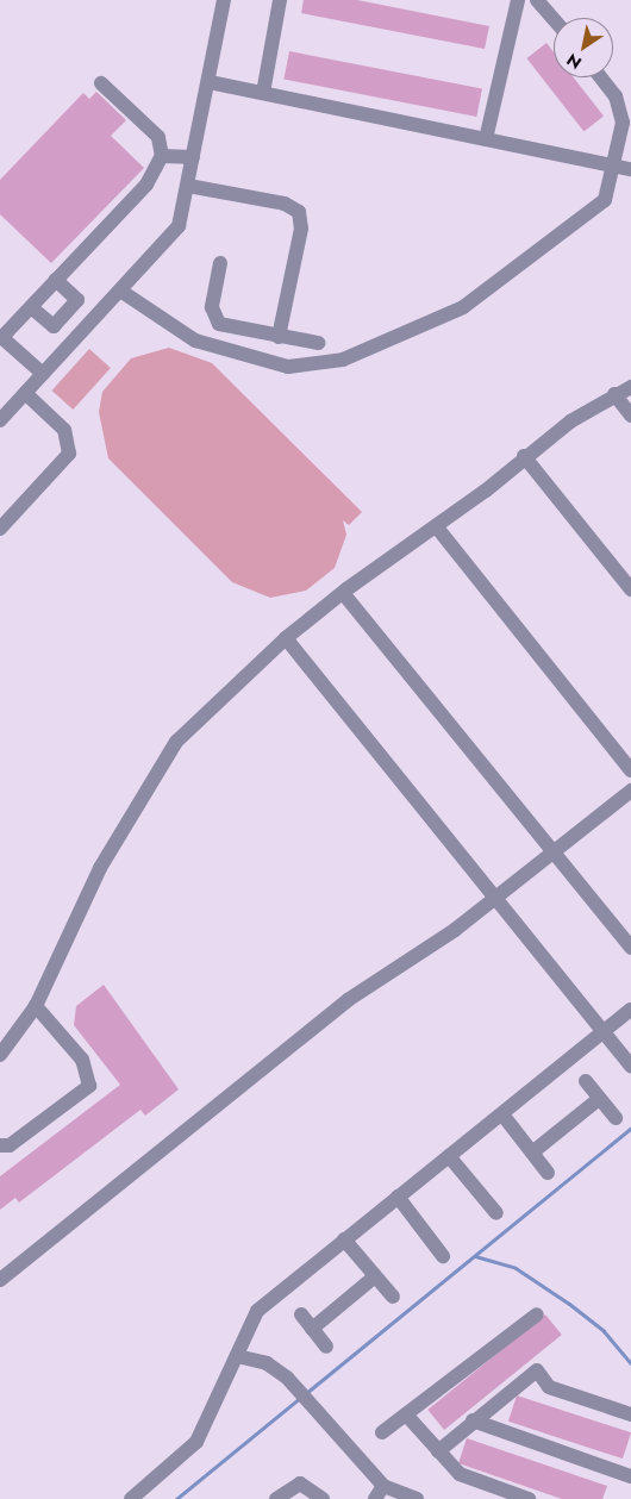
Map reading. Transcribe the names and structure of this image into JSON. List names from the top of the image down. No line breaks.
{"north":"bottom left"}
